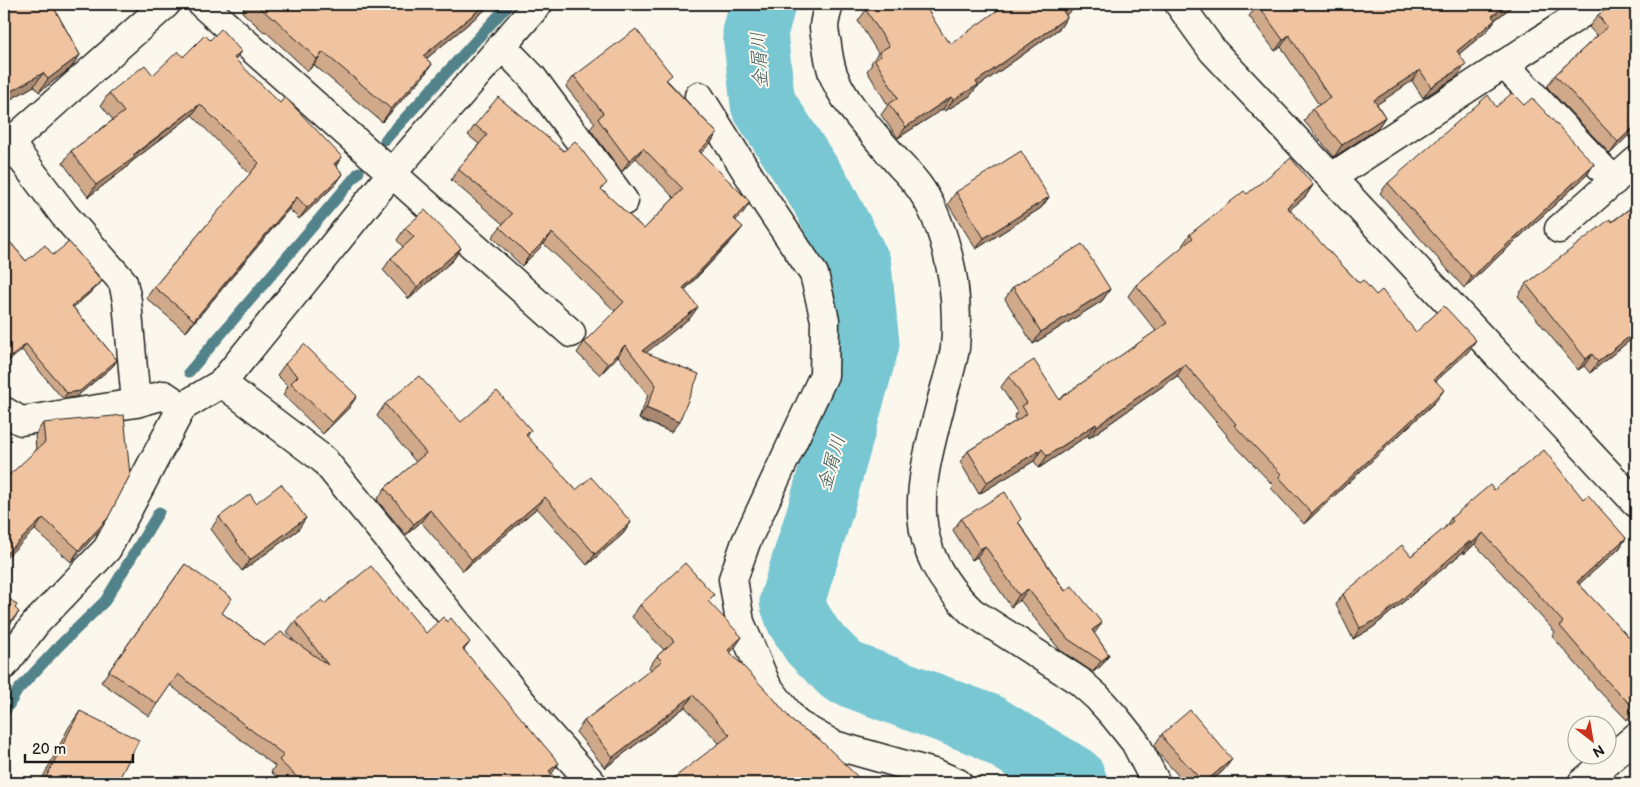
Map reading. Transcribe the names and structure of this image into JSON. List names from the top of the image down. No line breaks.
{"water":["金屑川"],"scale_bar":"20 m","north":"bottom right"}
